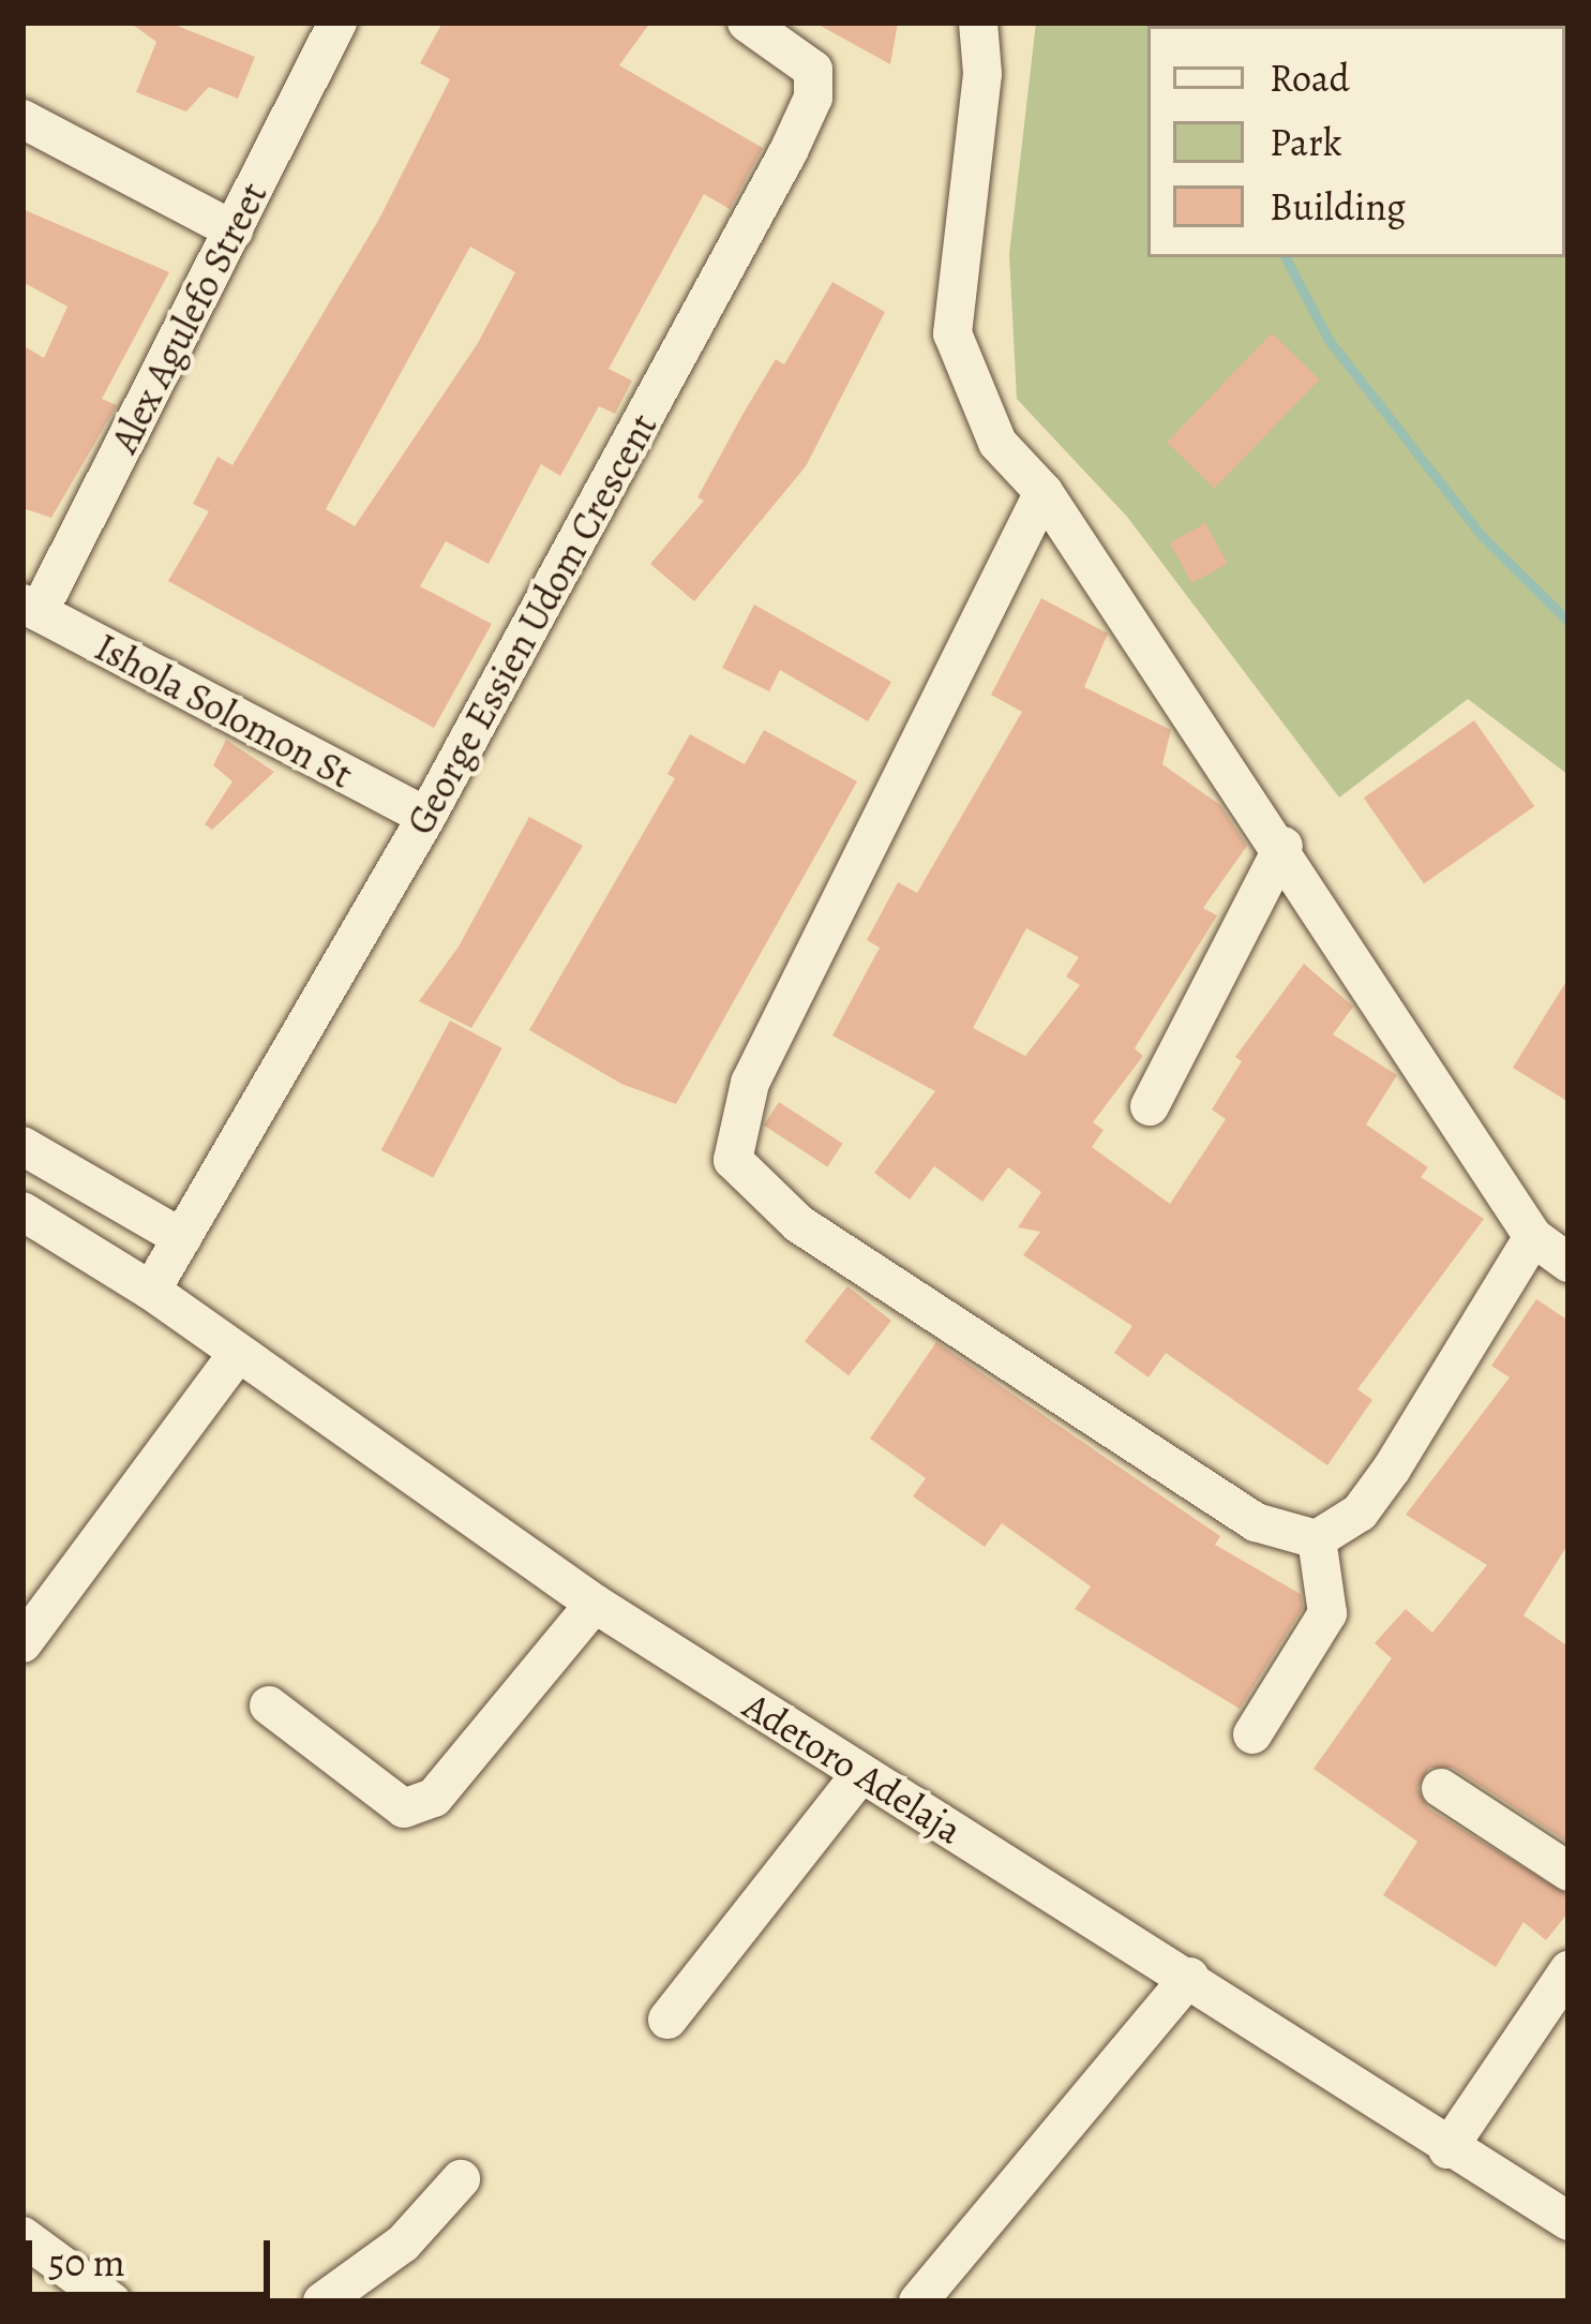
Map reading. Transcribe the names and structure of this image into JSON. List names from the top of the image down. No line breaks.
{"streets":{"street":["Alex Agulefo Street","George Essien Udom Crescent","Ishola Solomon St","Adetoro Adelaja"]},"crossings":[["Alex Agulefo Street","Ishola Solomon St"],["George Essien Udom Crescent","Ishola Solomon St"],["George Essien Udom Crescent","Adetoro Adelaja"]],"legend":["Road","Park","Building"],"scale_bar":"50 m"}
